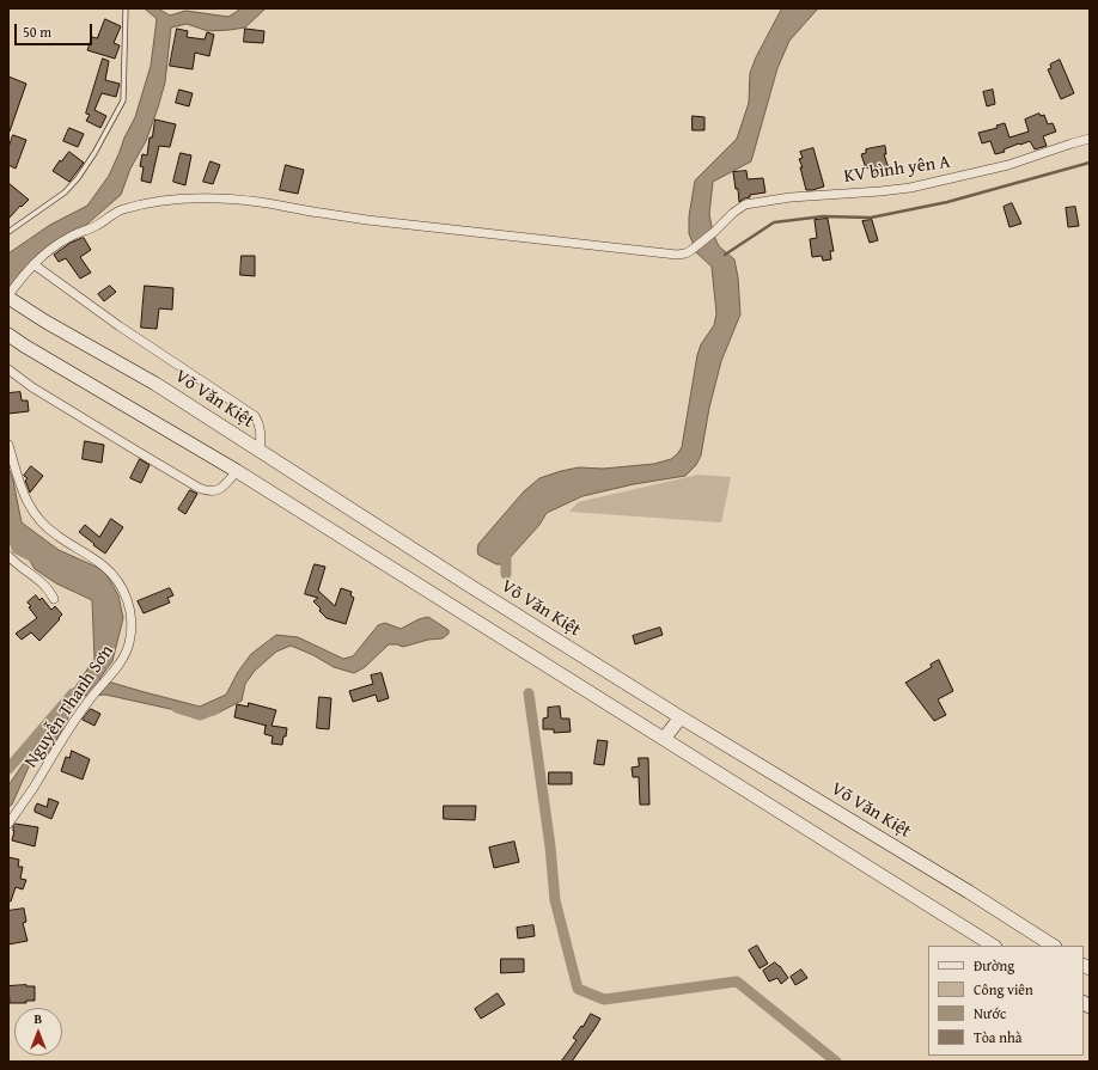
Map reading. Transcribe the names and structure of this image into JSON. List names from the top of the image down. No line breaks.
{"streets":{"main road":["Võ Văn Kiệt"],"street":["KV bình yên A","Nguyễn Thanh Sơn"]},"legend":["Đường","Công viên","Nước","Tòa nhà"],"scale_bar":"50 m","north":"top"}
